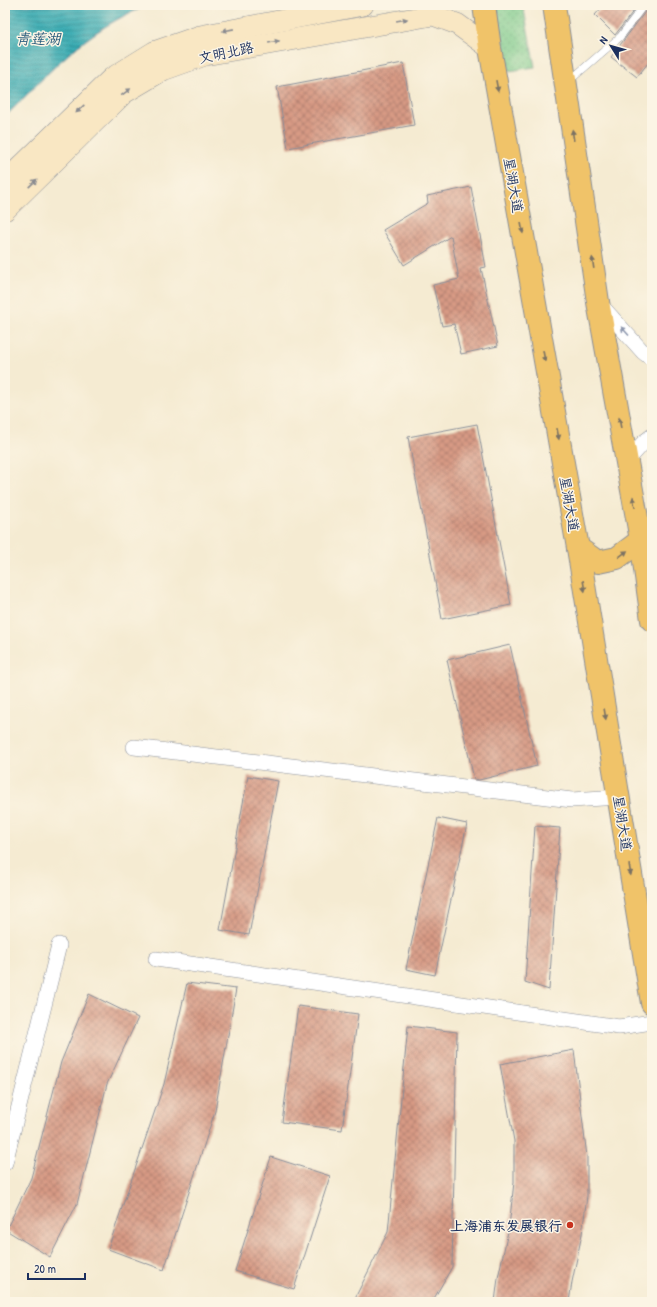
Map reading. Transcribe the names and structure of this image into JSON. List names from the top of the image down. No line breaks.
{"streets":{"main road":["星湖大道"],"street":["文明北路"]},"crossings":[["文明北路","星湖大道"]],"water":["青莲湖"],"places":["上海浦东发展银行"],"scale_bar":"20 m","north":"top left"}
